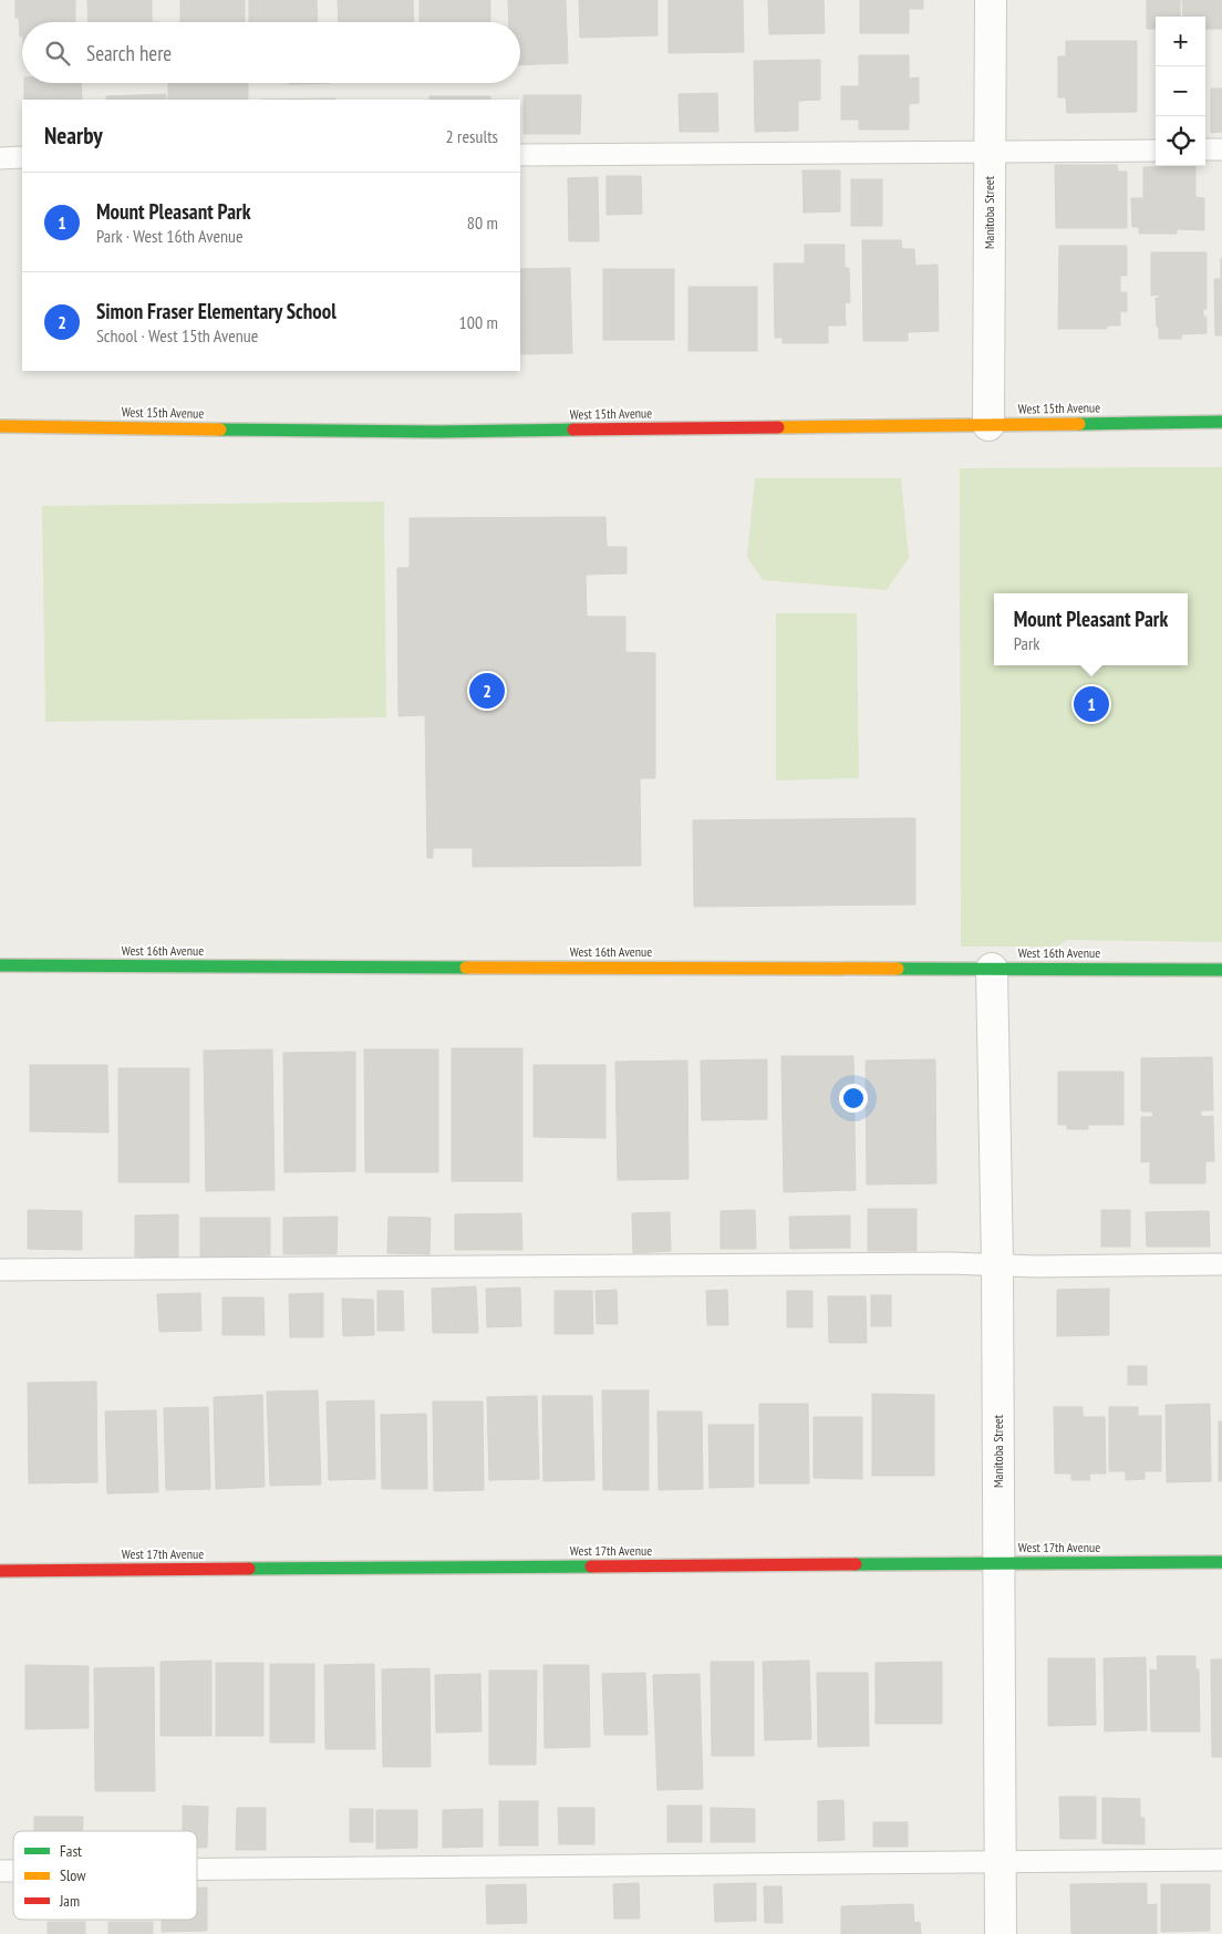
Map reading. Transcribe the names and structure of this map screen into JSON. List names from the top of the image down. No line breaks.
{"streets":{"street":["Manitoba Street","West 15th Avenue","West 16th Avenue","West 17th Avenue"]},"crossings":[["Manitoba Street","West 15th Avenue"],["Manitoba Street","West 16th Avenue"],["Manitoba Street","West 17th Avenue"]],"legend":["Fast","Slow","Jam"],"page":{"map_buttons":["+","−"],"search":"Search here","heading":["Nearby","2 results"],"list":[{"mark":"1","name":"Mount Pleasant Park","note":"Park · West 16th Avenue","value":"80 m"},{"mark":"2","name":"Simon Fraser Elementary School","note":"School · West 15th Avenue","value":"100 m"}],"popup":["Mount Pleasant Park","Park"],"pins":["2","1"]}}
